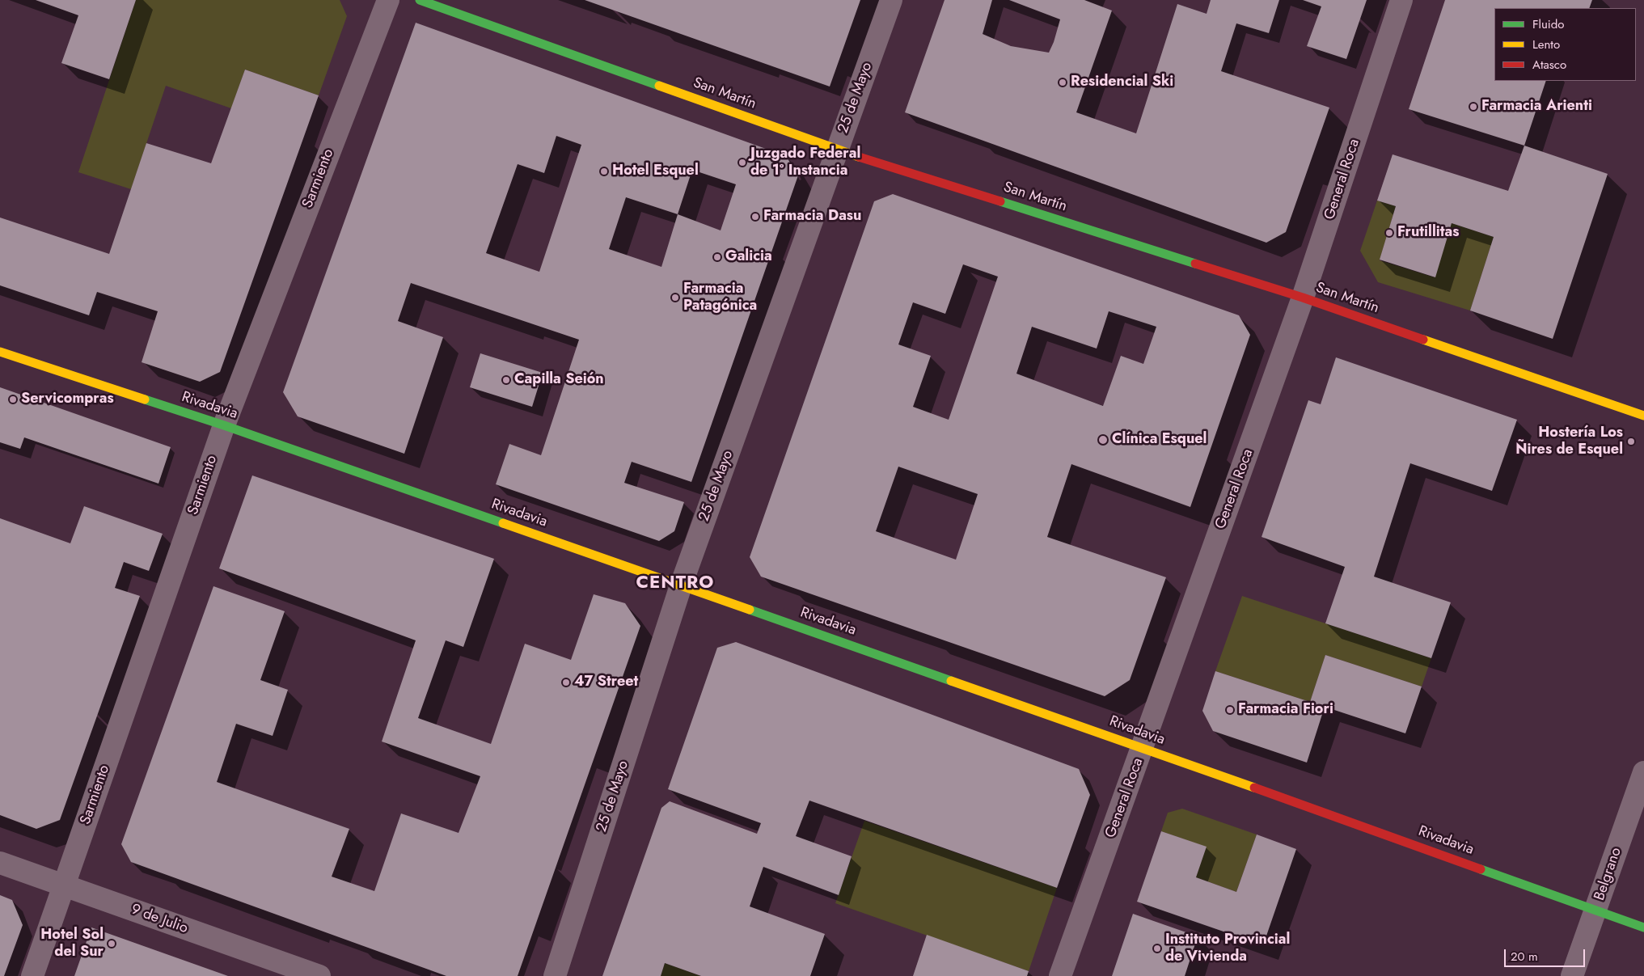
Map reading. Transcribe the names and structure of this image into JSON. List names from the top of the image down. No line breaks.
{"streets":{"street":["San Martín","25 de Mayo","Sarmiento","General Roca","Rivadavia","Belgrano","9 de Julio"]},"crossings":[["San Martín","25 de Mayo"],["San Martín","General Roca"],["25 de Mayo","Rivadavia"],["Sarmiento","Rivadavia"],["Sarmiento","9 de Julio"],["General Roca","Rivadavia"],["Rivadavia","Belgrano"]],"districts":["CENTRO"],"places":["Residencial Ski","Farmacia Arienti","Juzgado Federal de 1° Instancia","Hotel Esquel","Farmacia Dasu","Frutillitas","Galicia","Farmacia Patagónica","Capilla Seión","Servicompras","Clínica Esquel","Hostería Los Ñires de Esquel","47 Street","Farmacia Fiori","Hotel Sol del Sur","Instituto Provincial de Vivienda"],"legend":["Fluido","Lento","Atasco"],"scale_bar":"20 m"}
